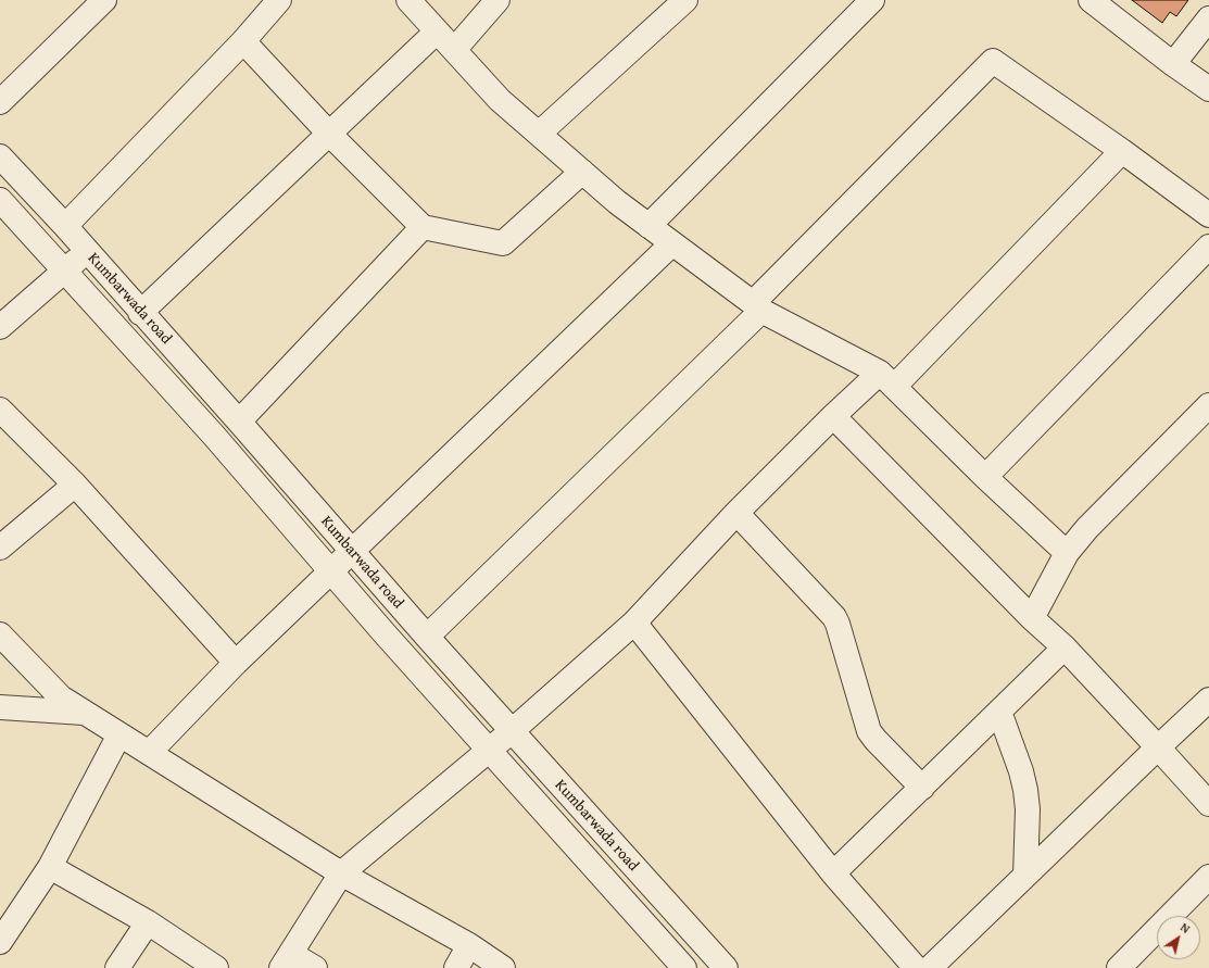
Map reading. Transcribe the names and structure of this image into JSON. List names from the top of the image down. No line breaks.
{"streets":{"street":["Kumbarwada road"]},"north":"top right"}
